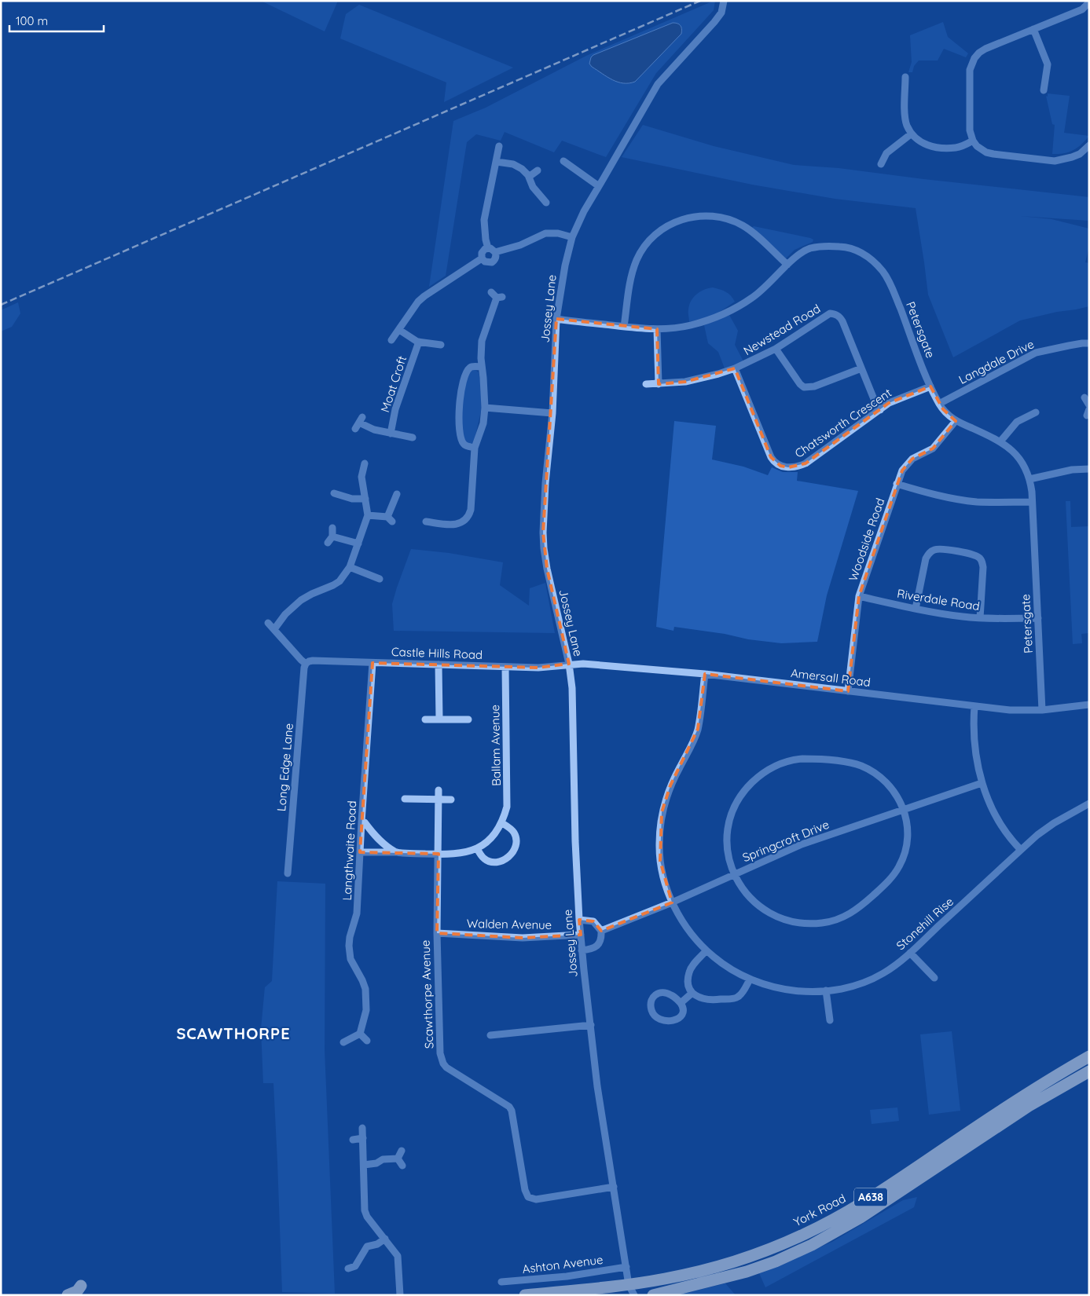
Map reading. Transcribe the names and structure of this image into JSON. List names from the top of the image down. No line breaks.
{"streets":{"highway":["A638","York Road"],"street":["Jossey Lane","Newstead Road","Petersgate","Langdale Drive","Moat Croft","Chatsworth Crescent","Woodside Road","Riverdale Road","Castle Hills Road","Amersall Road","Ballam Avenue","Long Edge Lane","Springcroft Drive","Langthwaite Road","Stonehill Rise","Walden Avenue","Scawthorpe Avenue","Ashton Avenue"]},"crossings":[["Jossey Lane","Petersgate"],["Jossey Lane","Castle Hills Road"],["Jossey Lane","Amersall Road"],["Jossey Lane","Walden Avenue"],["Jossey Lane","Scawthorpe Avenue"],["Jossey Lane","York Road"],["Jossey Lane","Ashton Avenue"],["Newstead Road","Chatsworth Crescent"],["Petersgate","Langdale Drive"],["Petersgate","Chatsworth Crescent"],["Petersgate","Woodside Road"],["Petersgate","Riverdale Road"],["Petersgate","Amersall Road"],["Woodside Road","Riverdale Road"],["Woodside Road","Amersall Road"],["Castle Hills Road","Amersall Road"],["Castle Hills Road","Ballam Avenue"],["Castle Hills Road","Long Edge Lane"],["Castle Hills Road","Langthwaite Road"],["Amersall Road","Stonehill Rise"],["Ballam Avenue","Langthwaite Road"],["Ballam Avenue","Scawthorpe Avenue"],["Springcroft Drive","Stonehill Rise"],["Walden Avenue","Scawthorpe Avenue"]],"districts":["SCAWTHORPE"],"scale_bar":"100 m"}
